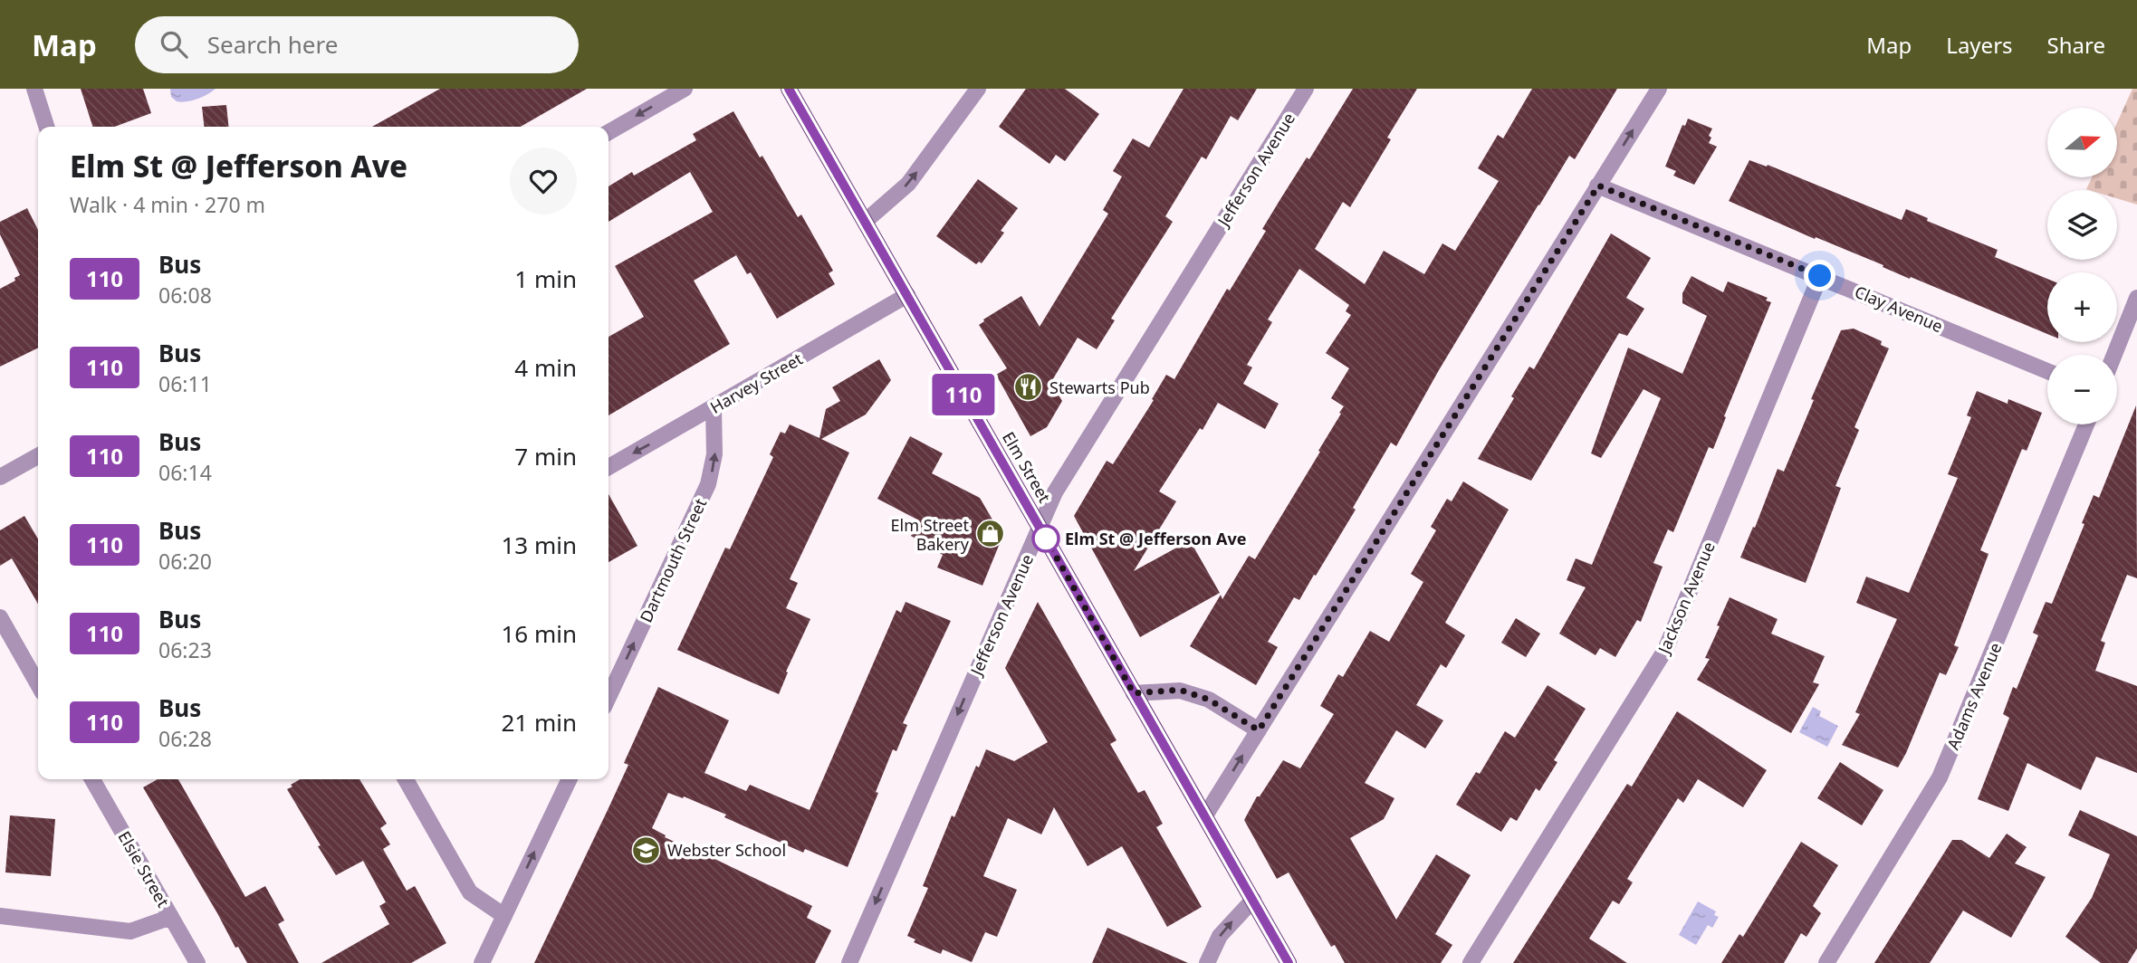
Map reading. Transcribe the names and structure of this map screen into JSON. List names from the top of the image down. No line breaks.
{"streets":{"main road":["Elm Street"],"street":["Jefferson Avenue","Clay Avenue","Harvey Street","Dartmouth Street","Jackson Avenue","Adams Avenue","Elsie Street"]},"crossings":[["Jefferson Avenue","Elm Street"],["Clay Avenue","Jackson Avenue"],["Harvey Street","Elm Street"],["Harvey Street","Dartmouth Street"]],"one_way":["Jefferson Avenue","Harvey Street","Dartmouth Street"],"places":{"restaurant":["Stewarts Pub"],"shop":["Elm Street Bakery"],"other":["Elm St @ Jefferson Ave"],"school or university":["Webster School"]},"lines":["bus line 110"],"north":"right","page":{"header":"Map","search":"Search here","nav":["Map","Layers","Share"],"on_map":"110","map_buttons":["+","−"],"heading":["Elm St @ Jefferson Ave","Walk · 4 min · 270 m"],"list":[{"mark":"110","name":"Bus","note":"06:08","value":"1 min"},{"mark":"110","name":"Bus","note":"06:11","value":"4 min"},{"mark":"110","name":"Bus","note":"06:14","value":"7 min"},{"mark":"110","name":"Bus","note":"06:20","value":"13 min"},{"mark":"110","name":"Bus","note":"06:23","value":"16 min"},{"mark":"110","name":"Bus","note":"06:28","value":"21 min"}]}}
